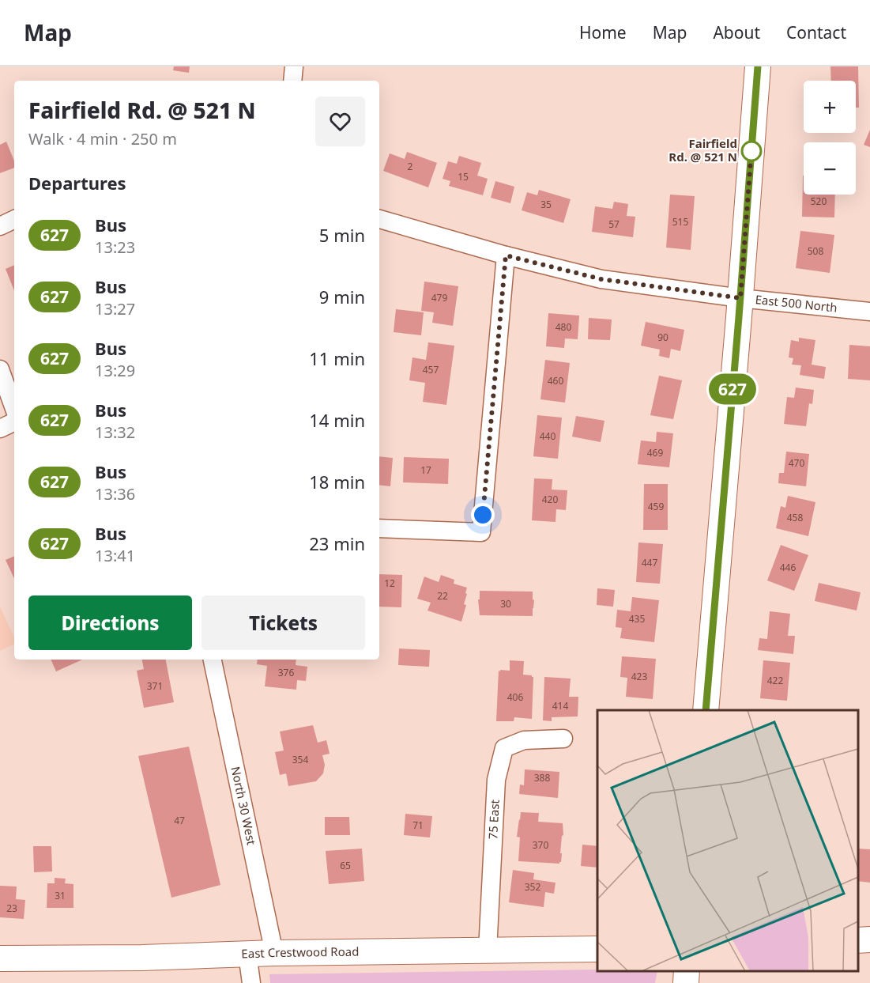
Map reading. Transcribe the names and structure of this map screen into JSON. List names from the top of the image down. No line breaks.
{"streets":{"street":["East 500 North","North 30 West","75 East","East Crestwood Road"]},"crossings":[["North 30 West","East Crestwood Road"],["75 East","East Crestwood Road"]],"places":["Fairfield Rd. @ 521 N"],"lines":["bus line 627"],"house_numbers":["2","15","520","35","515","57","508","479","480","90","457","460","440","469","470","17","420","459","458","447","446","12","22","30","435","376","423","422","371","406","414","354","388","47","71","370","65","352","31","23"],"page":{"header":"Map","nav":["Home","Map","About","Contact"],"on_map":"627","map_buttons":["+","−"],"heading":[["Fairfield Rd. @ 521 N","Walk · 4 min · 250 m"],"Departures"],"list":[{"mark":"627","name":"Bus","note":"13:23","value":"5 min"},{"mark":"627","name":"Bus","note":"13:27","value":"9 min"},{"mark":"627","name":"Bus","note":"13:29","value":"11 min"},{"mark":"627","name":"Bus","note":"13:32","value":"14 min"},{"mark":"627","name":"Bus","note":"13:36","value":"18 min"},{"mark":"627","name":"Bus","note":"13:41","value":"23 min"}],"buttons":["Directions","Tickets"]}}
